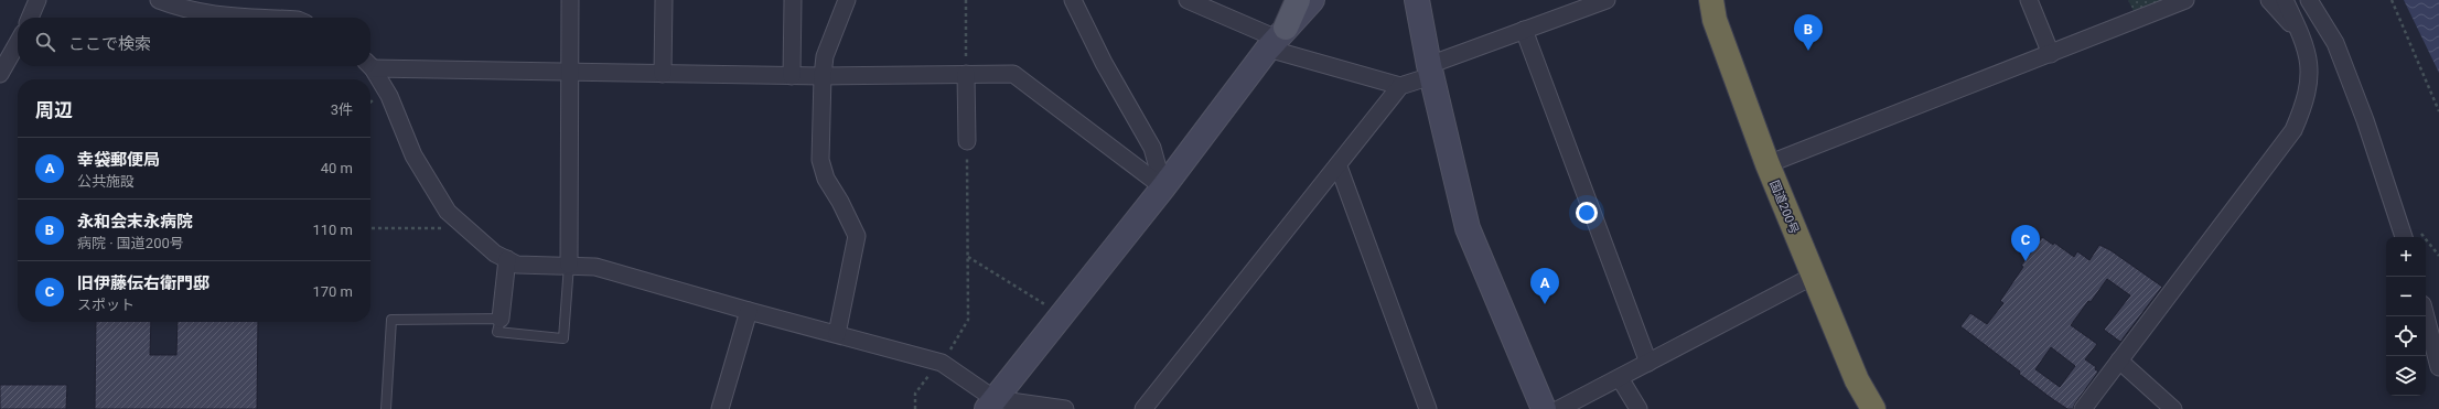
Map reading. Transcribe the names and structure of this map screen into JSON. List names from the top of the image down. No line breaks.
{"streets":{"highway":["国道200号"]},"page":{"pins":["B","C","A"],"search":"ここで検索","heading":["周辺","3件"],"list":[{"mark":"A","name":"幸袋郵便局","note":"公共施設","value":"40 m"},{"mark":"B","name":"永和会末永病院","note":"病院 · 国道200号","value":"110 m"},{"mark":"C","name":"旧伊藤伝右衛門邸","note":"スポット","value":"170 m"}],"map_buttons":["+","−"]}}
